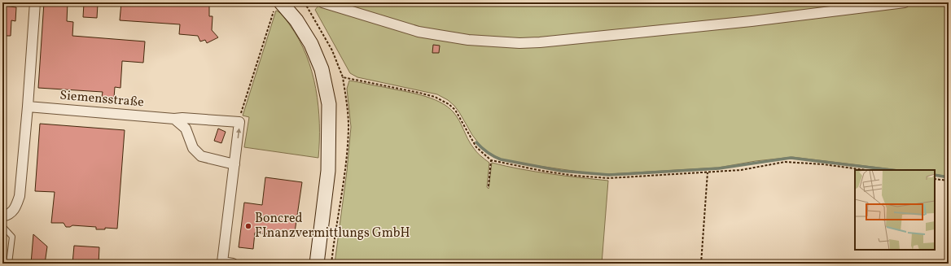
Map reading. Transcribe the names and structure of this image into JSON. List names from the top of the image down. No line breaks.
{"streets":{"street":["Siemensstraße"]},"places":["Boncred FInanzvermittlungs GmbH"]}
